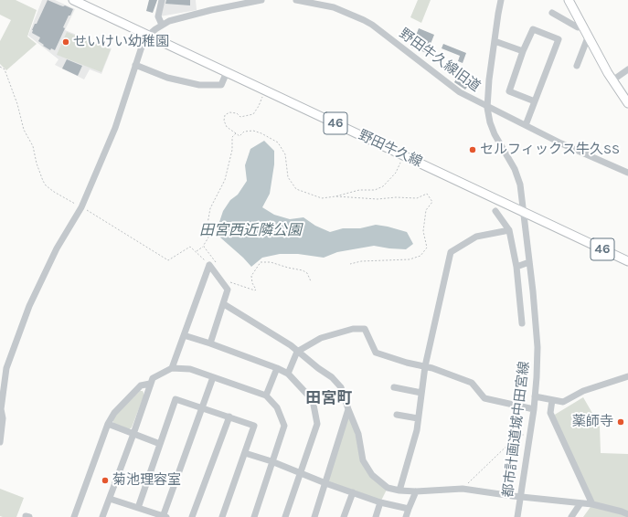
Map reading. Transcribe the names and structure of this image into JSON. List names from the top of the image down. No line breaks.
{"streets":{"main road":["46","野田牛久線"],"street":["野田牛久線旧道","都市計画道城中田宮線"]},"crossings":[["野田牛久線旧道","都市計画道城中田宮線"],["野田牛久線","都市計画道城中田宮線"]],"districts":["田宮町"],"water":["田宮西近隣公園"],"places":["せいけい幼稚園","セルフィックス牛久SS","薬師寺","菊池理容室"]}
